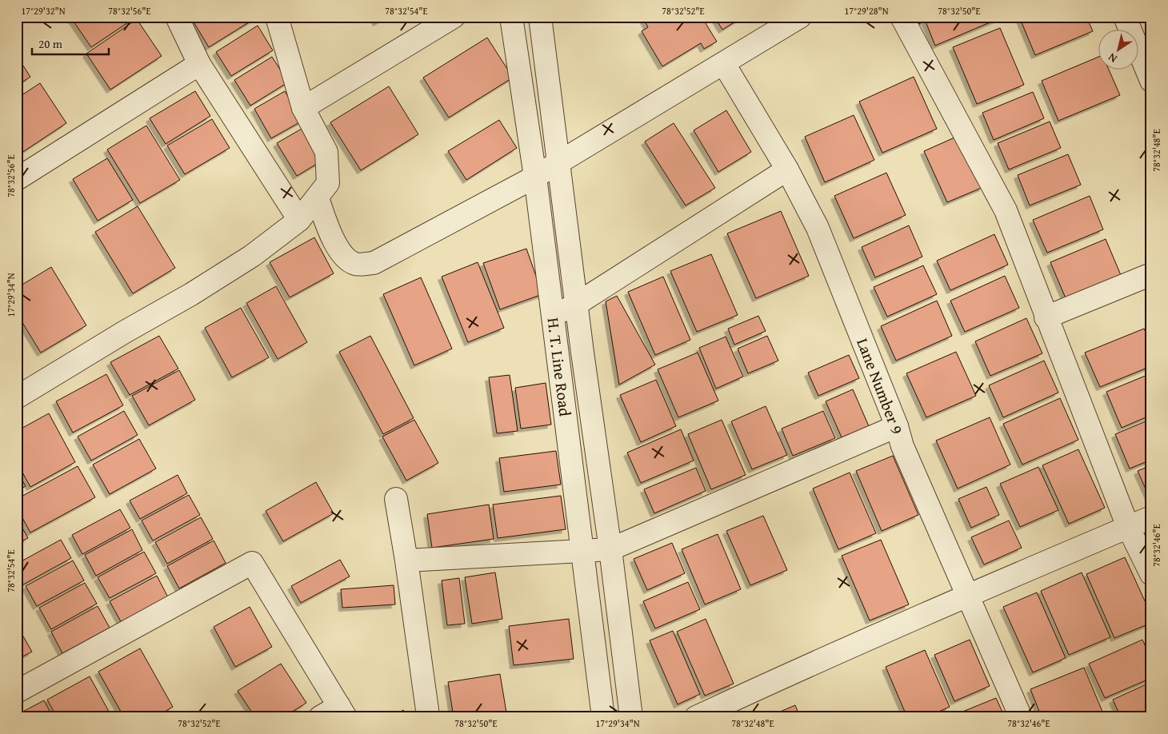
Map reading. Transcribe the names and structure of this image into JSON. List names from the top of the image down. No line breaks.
{"streets":{"street":["H. T. Line Road","Lane Number 9"]},"scale_bar":"20 m","north":"bottom left","coordinates":["17°29'32\"N","78°32'56\"E","78°32'54\"E","78°32'52\"E","17°29'28\"N","78°32'50\"E","78°32'48\"E","17°29'34\"N","78°32'46\"E"]}
